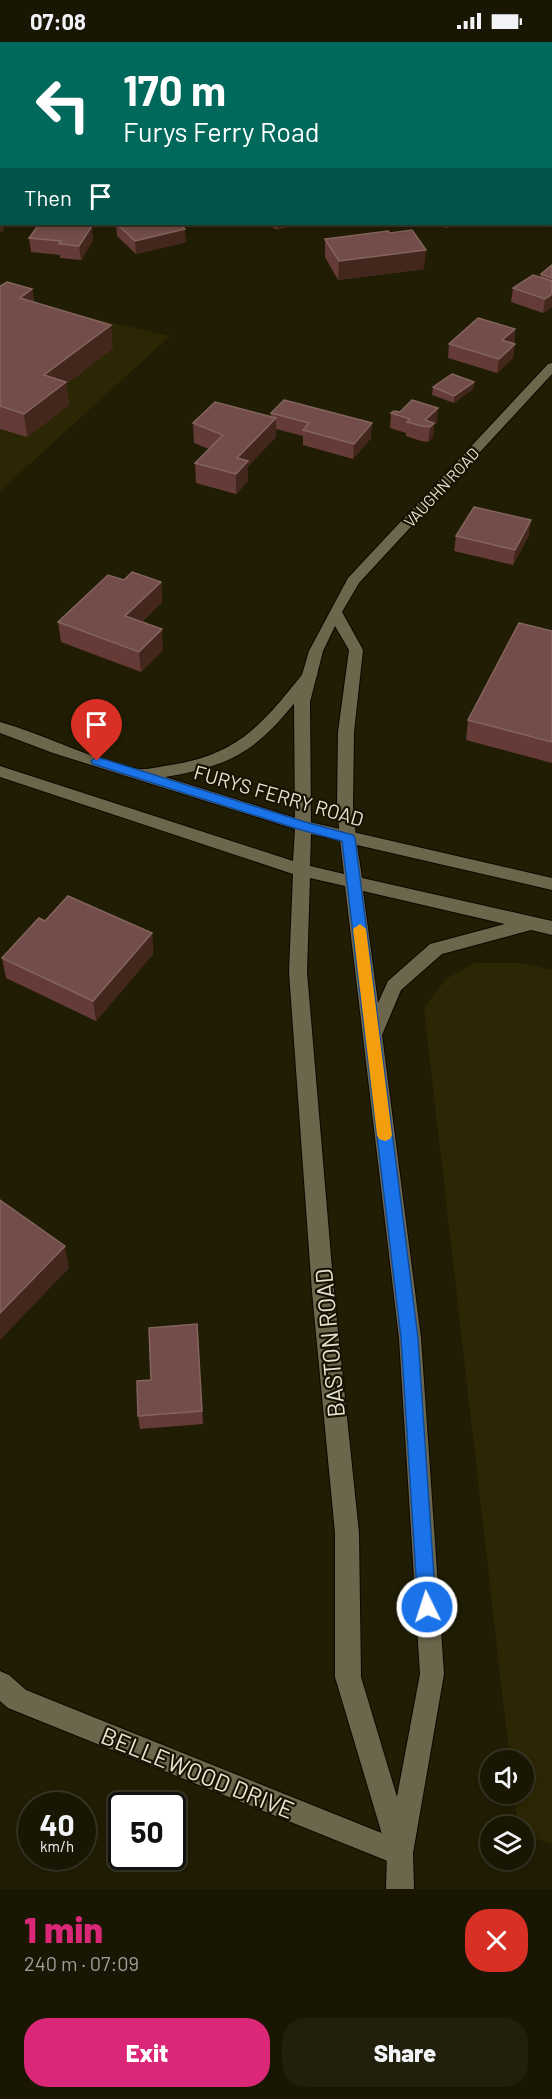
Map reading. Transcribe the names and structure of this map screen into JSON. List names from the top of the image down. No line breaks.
{"streets":{"main road":["VAUGHN ROAD","FURYS FERRY ROAD","BASTON ROAD","BELLEWOOD DRIVE"]},"crossings":[["VAUGHN ROAD","FURYS FERRY ROAD"],["VAUGHN ROAD","BASTON ROAD"],["FURYS FERRY ROAD","BASTON ROAD"],["BASTON ROAD","BELLEWOOD DRIVE"]],"page":{"status":"07:08","turn":["170 m","Furys Ferry Road"],"then":"Then","speed":"40 km/h","limit":"50","heading":["1 min","240 m · 07:09"],"buttons":["Exit","Share"]}}
